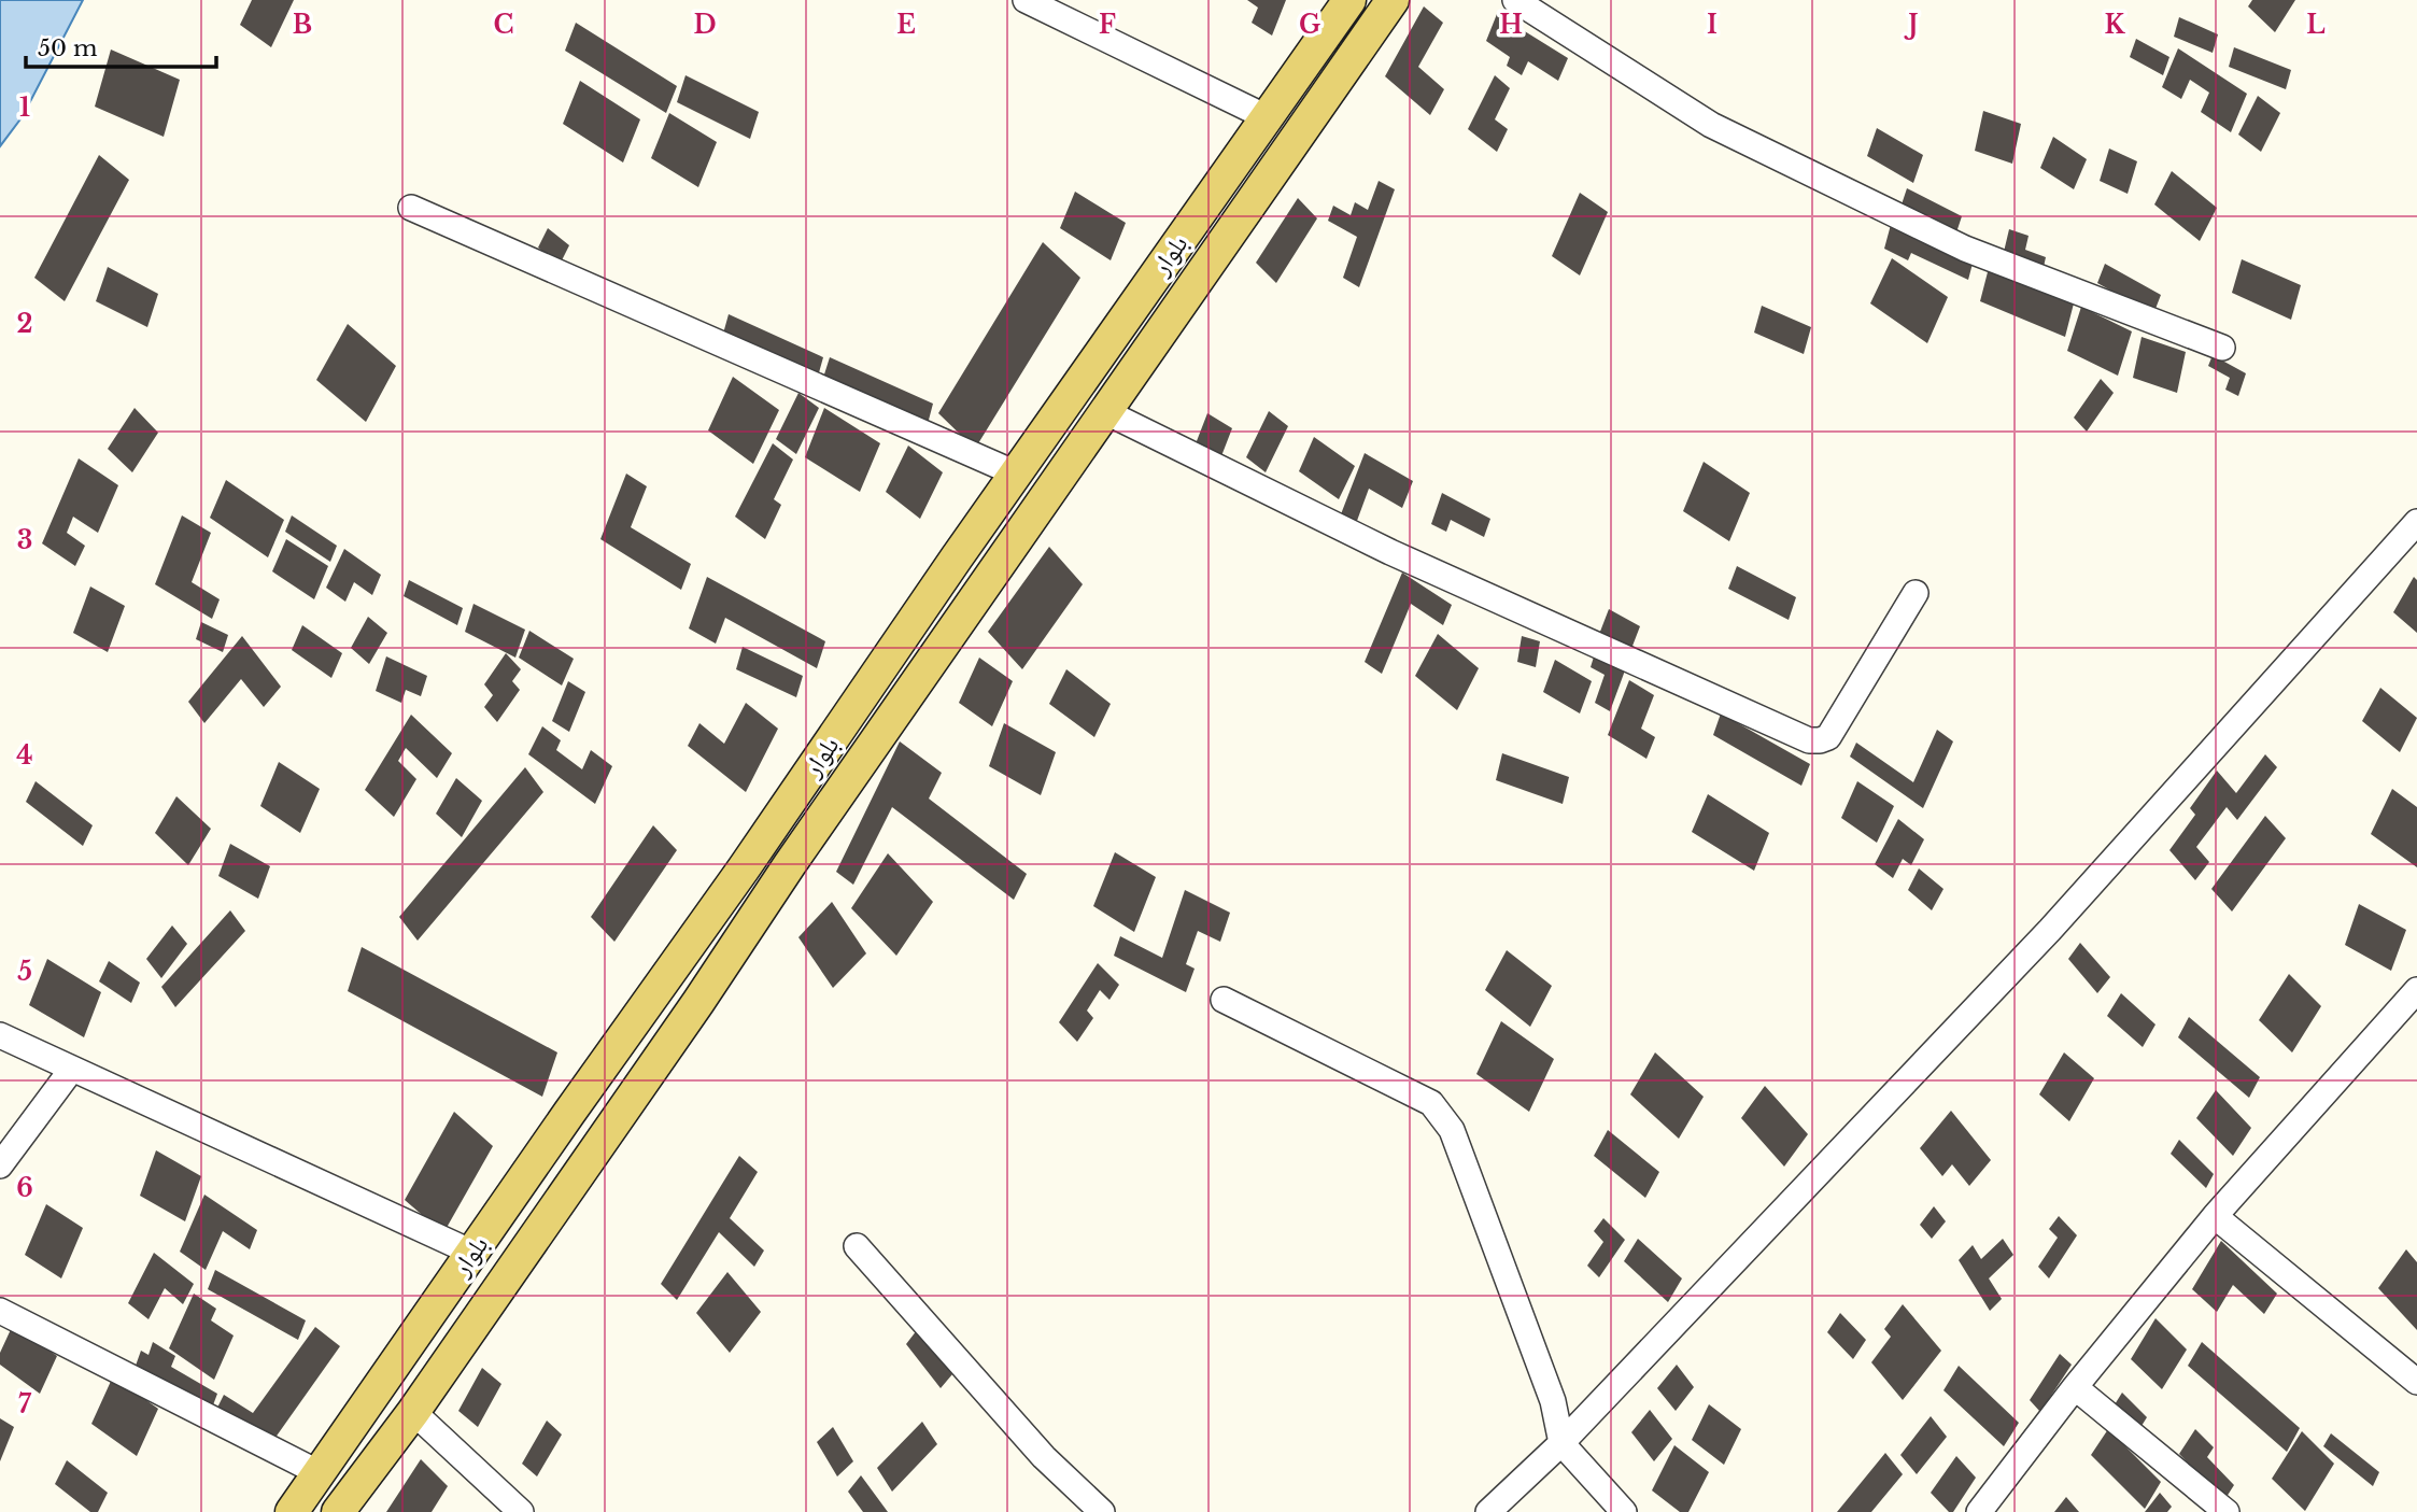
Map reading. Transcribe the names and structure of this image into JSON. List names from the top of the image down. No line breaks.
{"streets":{"main road":["بلوار"]},"scale_bar":"50 m","grid":{"columns":["B","C","D","E","F","G","H","I","J","K","L"],"rows":["1","2","3","4","5","6","7"]}}
